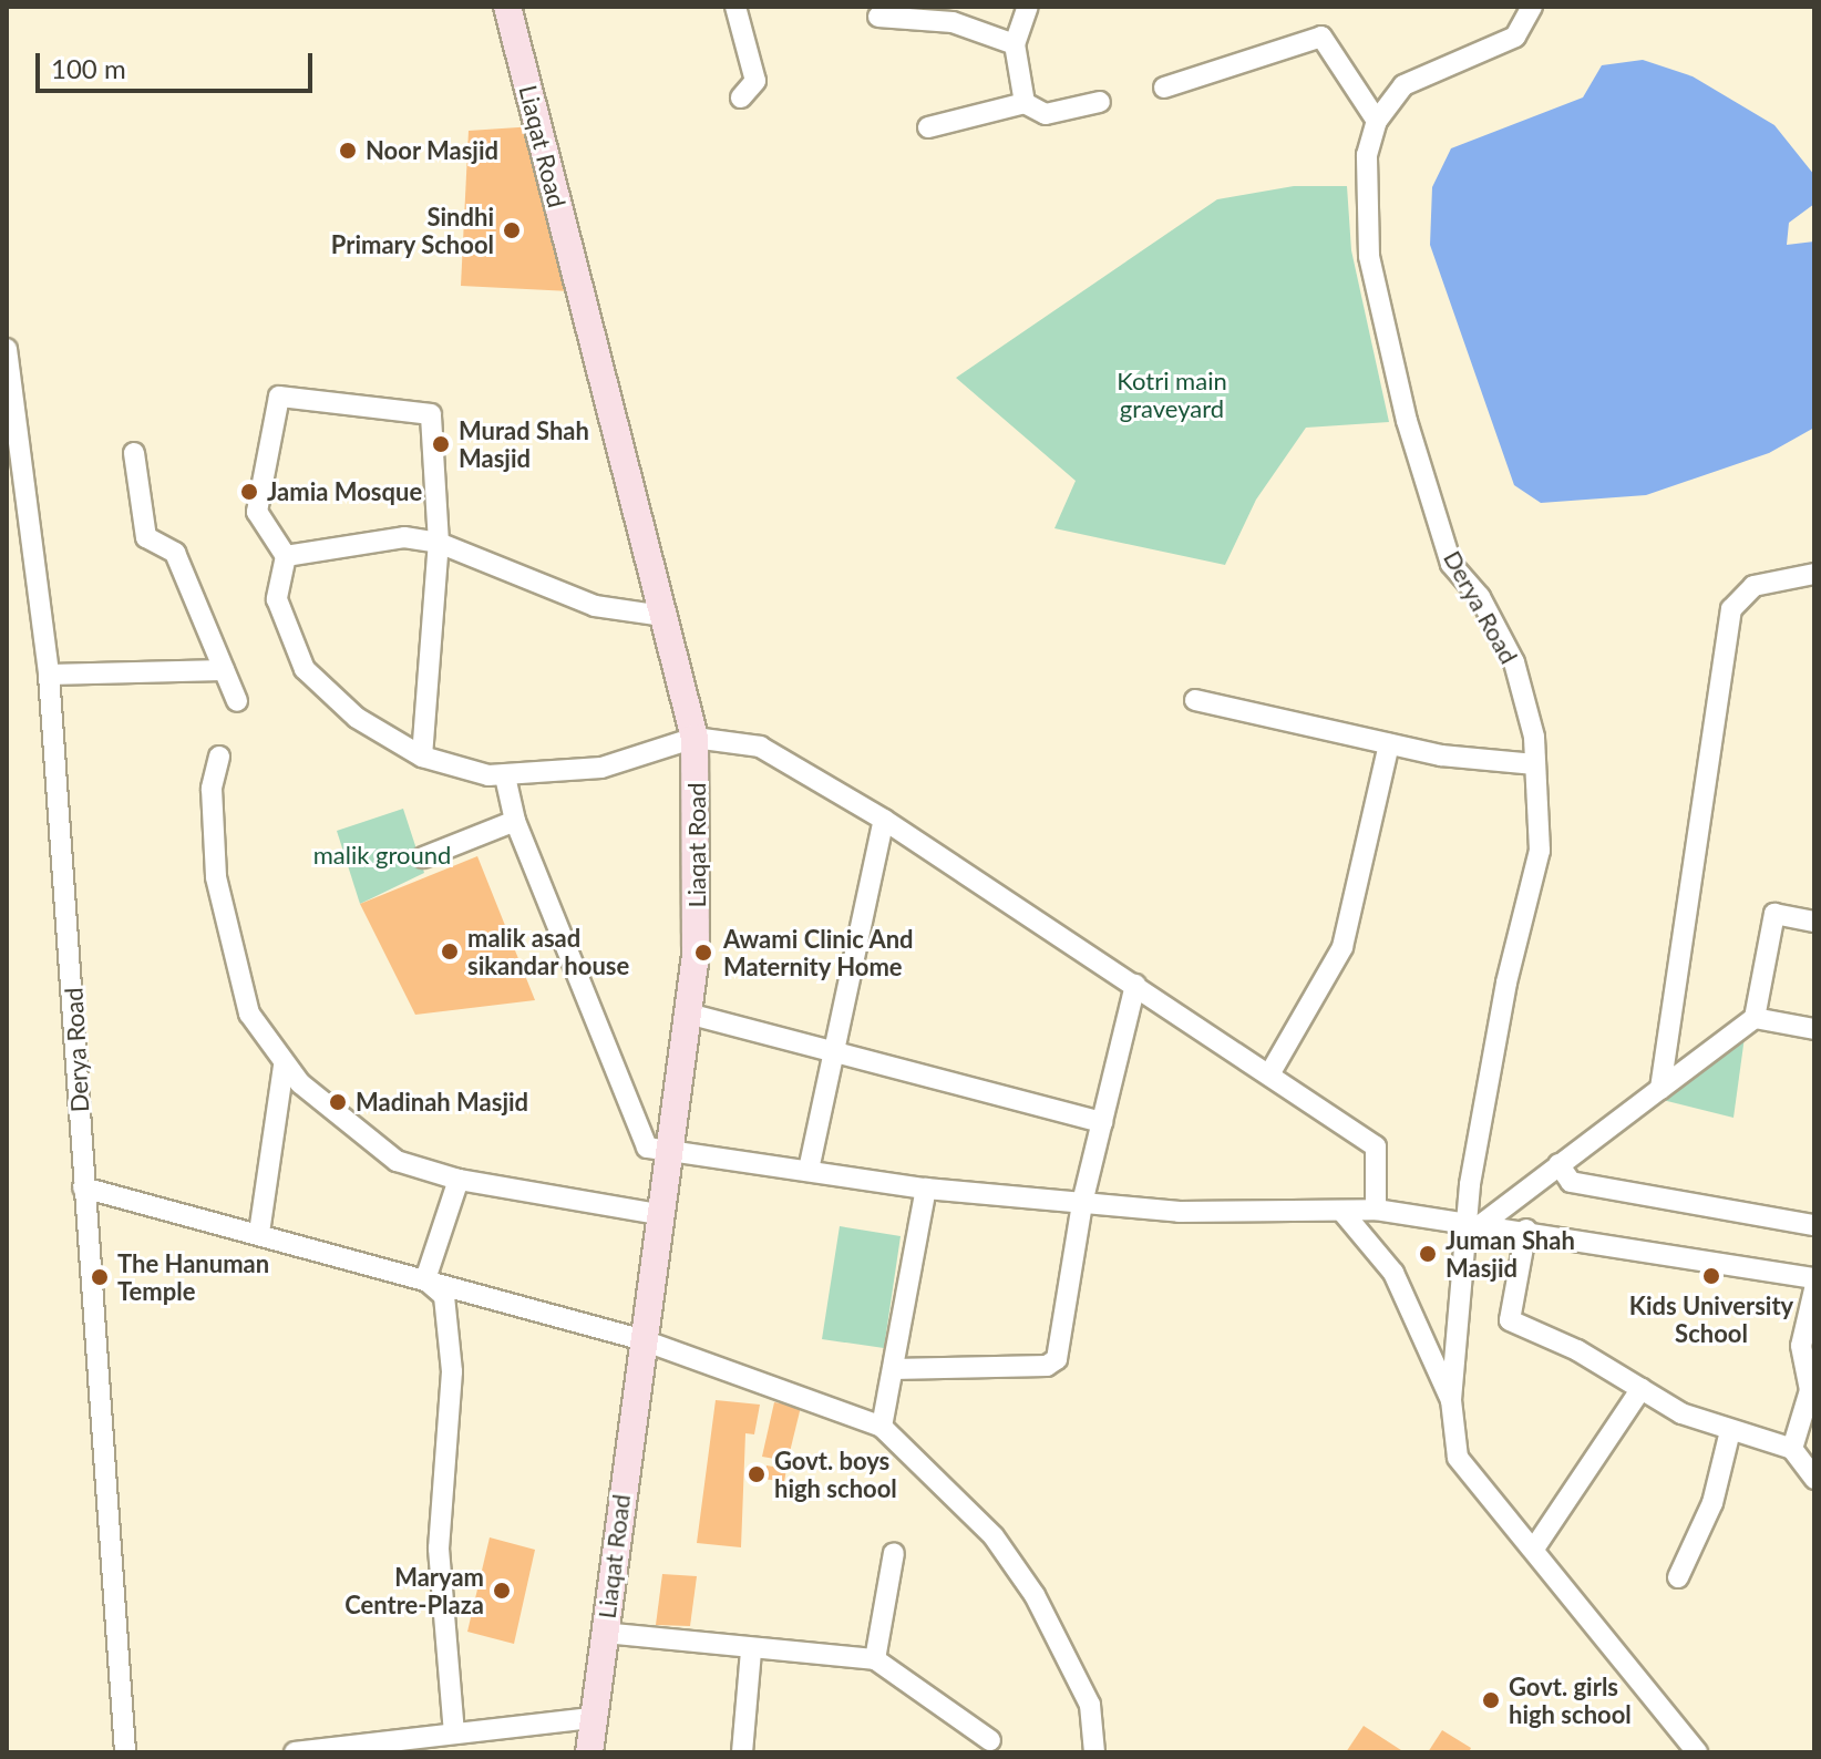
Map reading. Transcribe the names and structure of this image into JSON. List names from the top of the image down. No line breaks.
{"streets":{"street":["Liaqat Road","Derya Road"]},"parks":["Kotri main graveyard","malik ground"],"places":["Noor Masjid","Sindhi Primary School","Murad Shah Masjid","Jamia Mosque","malik asad sikandar house","Awami Clinic And Maternity Home","Madinah Masjid","Juman Shah Masjid","Kids University School","The Hanuman Temple","Govt. boys high school","Maryam Centre-Plaza","Govt. girls high school"],"scale_bar":"100 m"}
